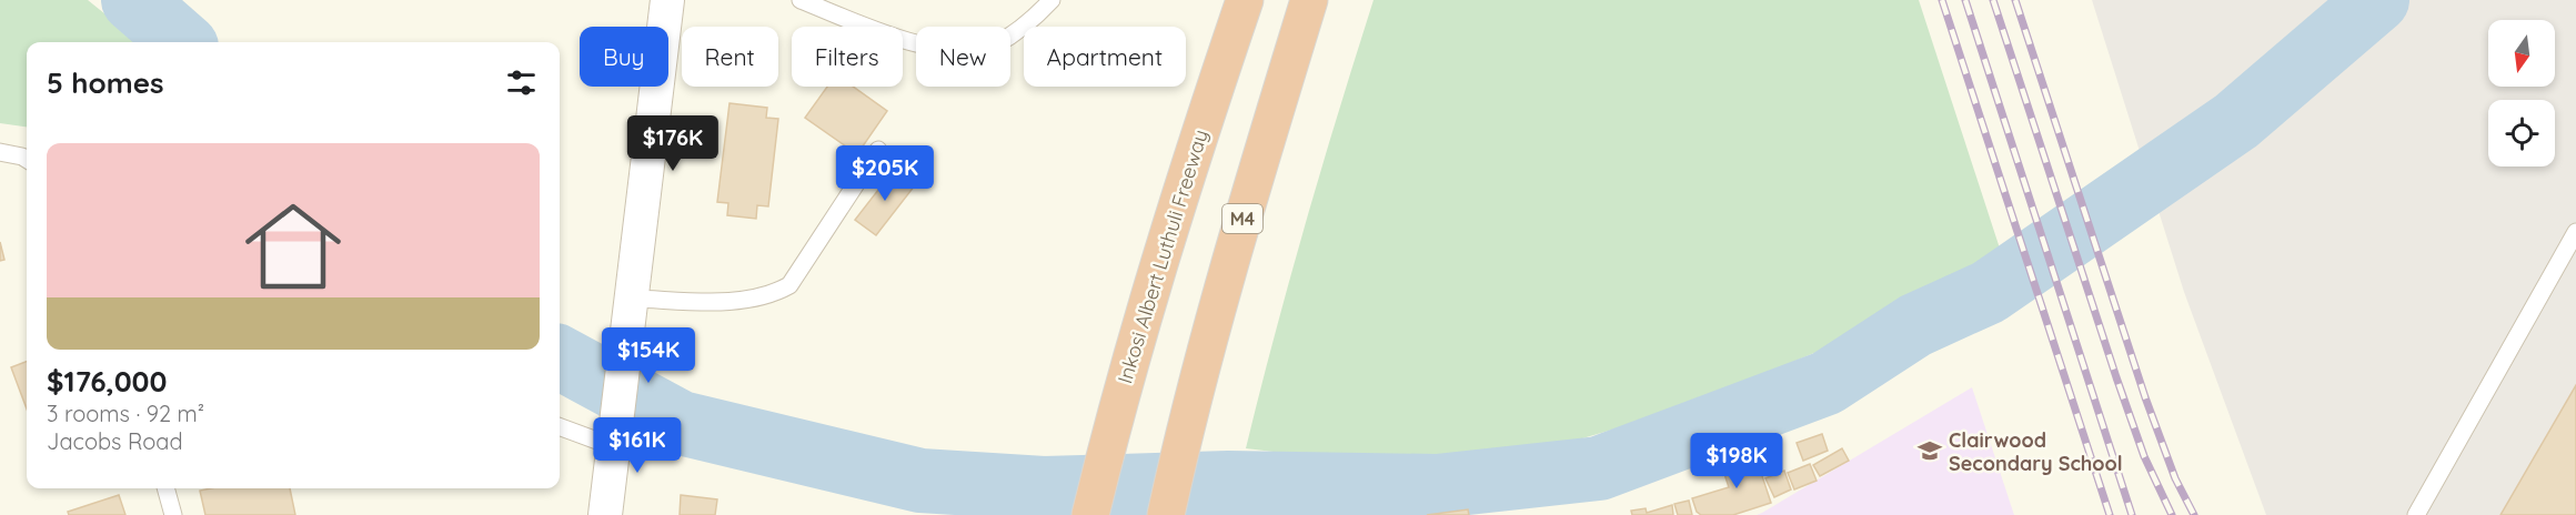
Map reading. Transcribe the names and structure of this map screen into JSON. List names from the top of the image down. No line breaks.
{"streets":{"highway":["M4","Inkosi Albert Luthuli Freeway"]},"places":{"school or university":["Clairwood Secondary School"]},"north":"bottom","page":{"chip":["Buy","Rent","Filters","New","Apartment"],"heading":"5 homes","price":["$176K","$205K","$154K","$161K","$198K"],"list":[{"name":"$176,000","note":"3 rooms · 92 m² · Jacobs Road"}]}}
